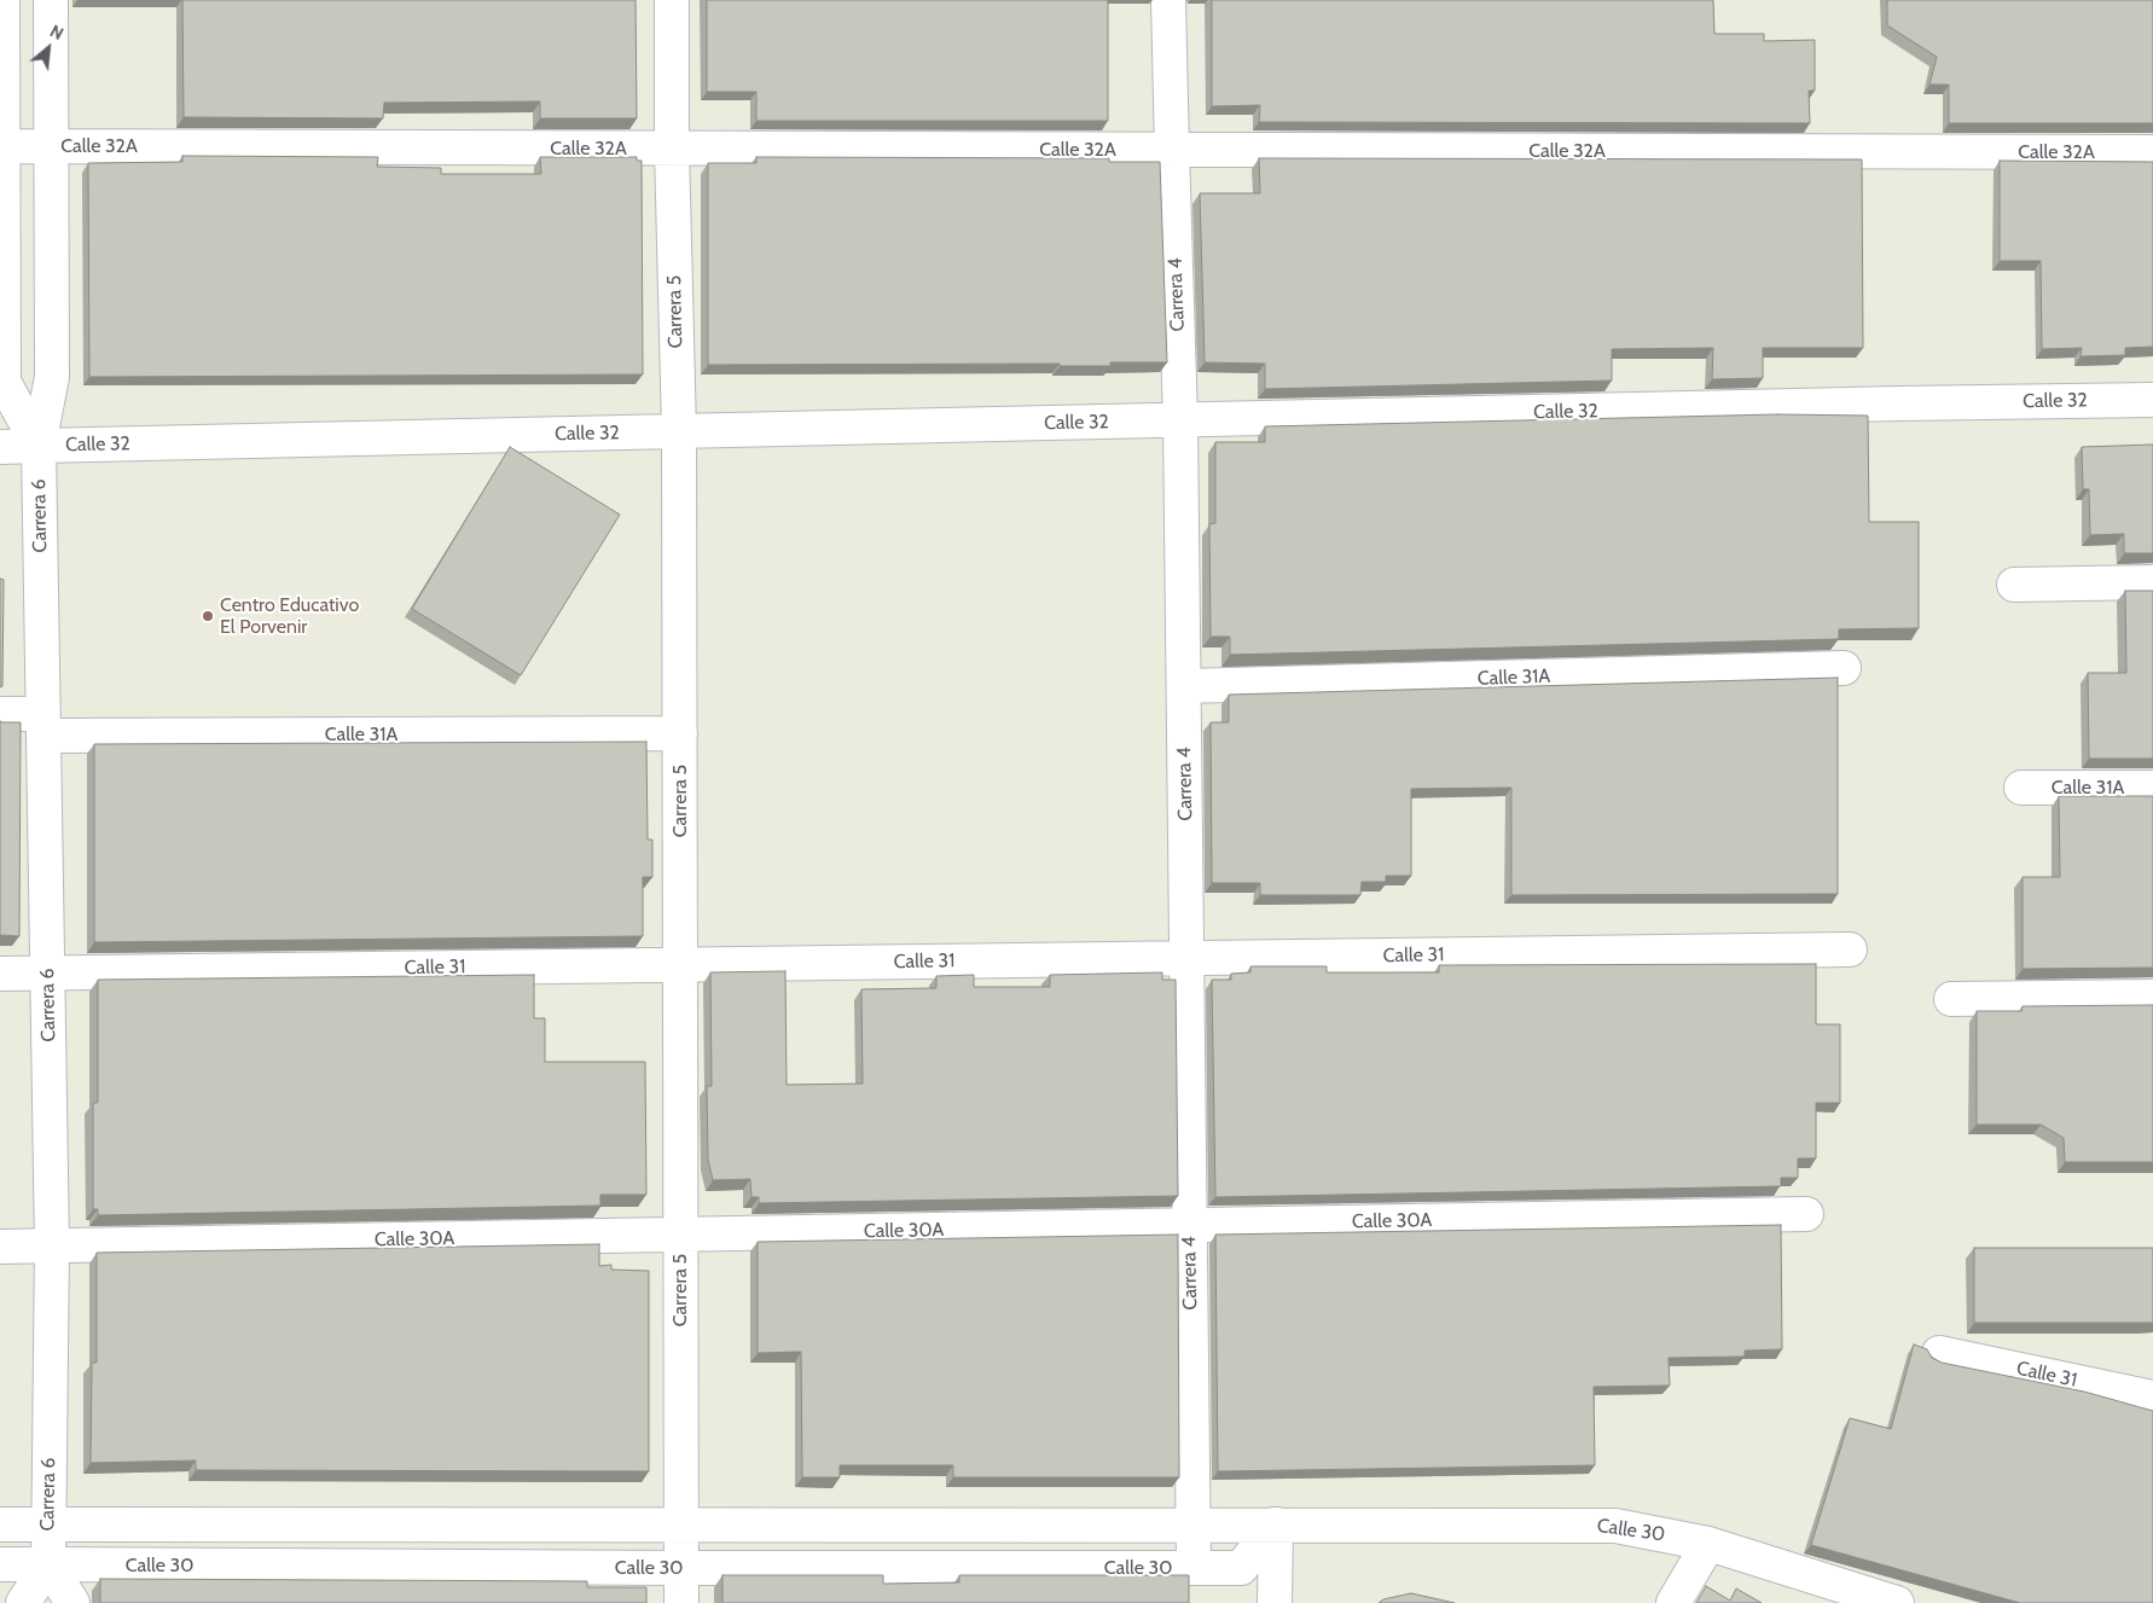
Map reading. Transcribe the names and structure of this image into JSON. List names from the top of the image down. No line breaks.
{"streets":{"street":["Calle 32A","Carrera 4","Carrera 5","Calle 32","Carrera 6","Calle 31A","Calle 31","Calle 30A","Calle 30"]},"crossings":[["Calle 32A","Carrera 4"],["Calle 32A","Carrera 5"],["Calle 32A","Carrera 6"],["Carrera 4","Calle 32"],["Carrera 4","Calle 31A"],["Carrera 4","Calle 31"],["Carrera 4","Calle 30A"],["Carrera 4","Calle 30"],["Carrera 5","Calle 32"],["Carrera 5","Calle 31A"],["Carrera 5","Calle 31"],["Carrera 5","Calle 30A"],["Carrera 5","Calle 30"],["Calle 32","Carrera 6"],["Carrera 6","Calle 31A"],["Carrera 6","Calle 31"],["Carrera 6","Calle 30A"],["Carrera 6","Calle 30"]],"places":["Centro Educativo El Porvenir"],"north":"top right"}
